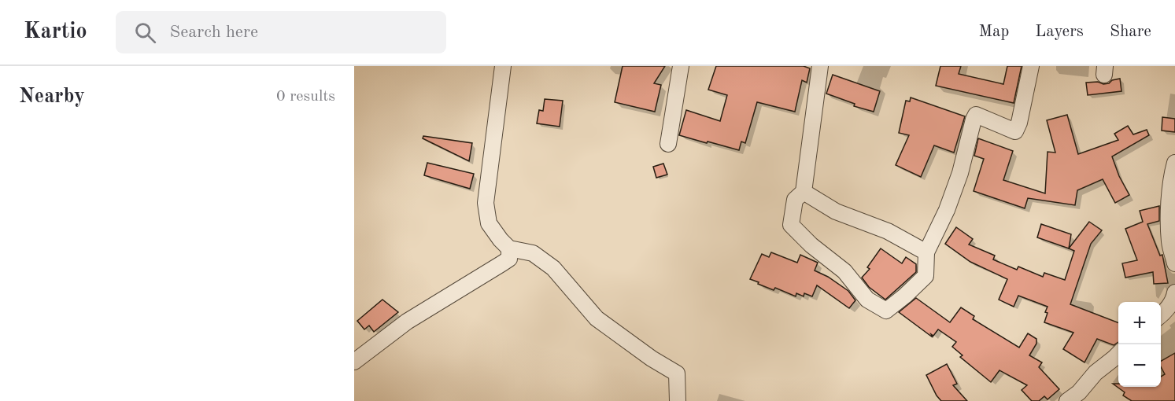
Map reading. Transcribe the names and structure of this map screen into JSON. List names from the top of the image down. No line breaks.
{"page":{"header":"Kartio","search":"Search here","nav":["Map","Layers","Share"],"heading":["Nearby","0 results"],"map_buttons":["+","−"]}}
